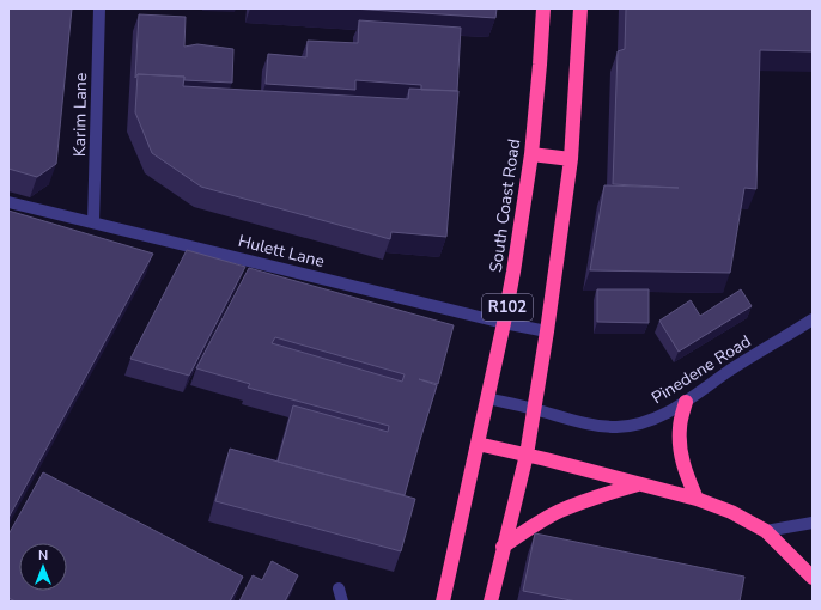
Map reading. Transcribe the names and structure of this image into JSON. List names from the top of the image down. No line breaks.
{"streets":{"highway":["South Coast Road","R102"],"street":["Karim Lane","Hulett Lane","Pinedene Road"]},"crossings":[["Karim Lane","Hulett Lane"],["South Coast Road","Hulett Lane"],["South Coast Road","Pinedene Road"],["Hulett Lane","R102"],["R102","Pinedene Road"]],"north":"top"}
